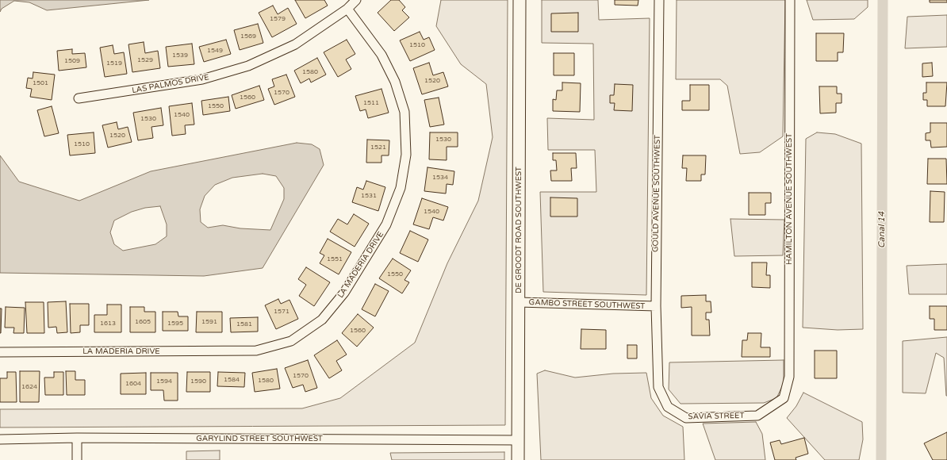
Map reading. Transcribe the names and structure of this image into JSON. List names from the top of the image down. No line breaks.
{"streets":{"street":["LAS PALMOS DRIVE","GOULD AVENUE SOUTHWEST","HAMILTON AVENUE SOUTHWEST","DE GROODT ROAD SOUTHWEST","LA MADERIA DRIVE","GAMBO STREET SOUTHWEST","SAVIA STREET","GARYLIND STREET SOUTHWEST"]},"crossings":[["LAS PALMOS DRIVE","LA MADERIA DRIVE"],["GOULD AVENUE SOUTHWEST","GAMBO STREET SOUTHWEST"],["GOULD AVENUE SOUTHWEST","SAVIA STREET"],["HAMILTON AVENUE SOUTHWEST","SAVIA STREET"],["DE GROODT ROAD SOUTHWEST","GAMBO STREET SOUTHWEST"],["DE GROODT ROAD SOUTHWEST","GARYLIND STREET SOUTHWEST"]],"water":["Canal 14"],"house_numbers":["1579","1569","1510","1549","1539","1529","1509","1519","1580","1520","1501","1570","1560","1511","1550","1540","1530","1520","1530","1510","1521","1534","1531","1540","1551","1550","1571","1605","1591","1613","1595","1581","1560","1570","1584","1580","1594","1590","1604","1624"]}
